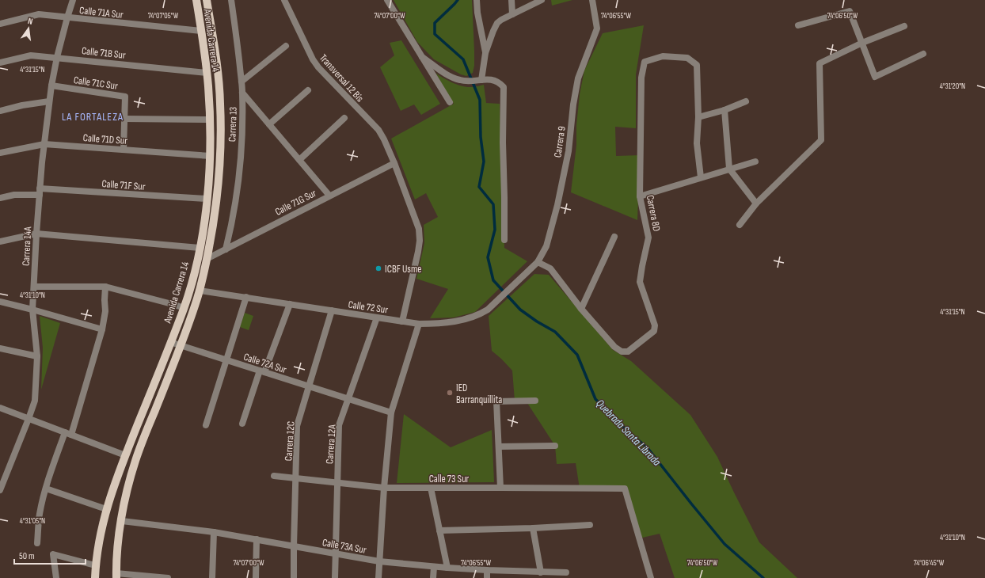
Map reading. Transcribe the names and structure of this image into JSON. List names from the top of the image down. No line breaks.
{"streets":{"main road":["Avenida Carrera 14"],"street":["Calle 71A Sur","Calle 71B Sur","Transversal 12 Bis","Calle 71C Sur","Carrera 13","Calle 71D Sur","Carrera 9","Calle 71F Sur","Calle 71G Sur","Carrera 8D","Carrera 14A","Calle 72 Sur","Calle 72A Sur","Carrera 12C","Carrera 12A","Calle 73 Sur","Calle 73A Sur"]},"crossings":[["Calle 71A Sur","Avenida Carrera 14"],["Calle 71A Sur","Carrera 14A"],["Avenida Carrera 14","Calle 71B Sur"],["Avenida Carrera 14","Calle 71D Sur"],["Avenida Carrera 14","Calle 71F Sur"],["Avenida Carrera 14","Calle 71G Sur"],["Avenida Carrera 14","Calle 72 Sur"],["Avenida Carrera 14","Calle 72A Sur"],["Avenida Carrera 14","Calle 73A Sur"],["Calle 71B Sur","Carrera 14A"],["Transversal 12 Bis","Calle 71G Sur"],["Transversal 12 Bis","Calle 72 Sur"],["Calle 71C Sur","Carrera 14A"],["Carrera 13","Calle 71G Sur"],["Calle 71D Sur","Carrera 14A"],["Carrera 9","Calle 72 Sur"],["Calle 71F Sur","Carrera 14A"],["Calle 72 Sur","Carrera 12C"],["Calle 72 Sur","Carrera 12A"],["Calle 72A Sur","Carrera 12C"],["Calle 72A Sur","Carrera 12A"],["Carrera 12C","Calle 73 Sur"],["Carrera 12C","Calle 73A Sur"],["Carrera 12A","Calle 73 Sur"],["Carrera 12A","Calle 73A Sur"]],"districts":["LA FORTALEZA"],"water":["Quebrada Santa Librada"],"places":["ICBF Usme","IED Barranquillita"],"scale_bar":"50 m","north":"top","coordinates":["74°07'05\"W","74°07'00\"W","74°06'55\"W","74°06'50\"W","4°31'15\"N","4°31'20\"N","4°31'10\"N","4°31'05\"N","74°06'45\"W"]}
